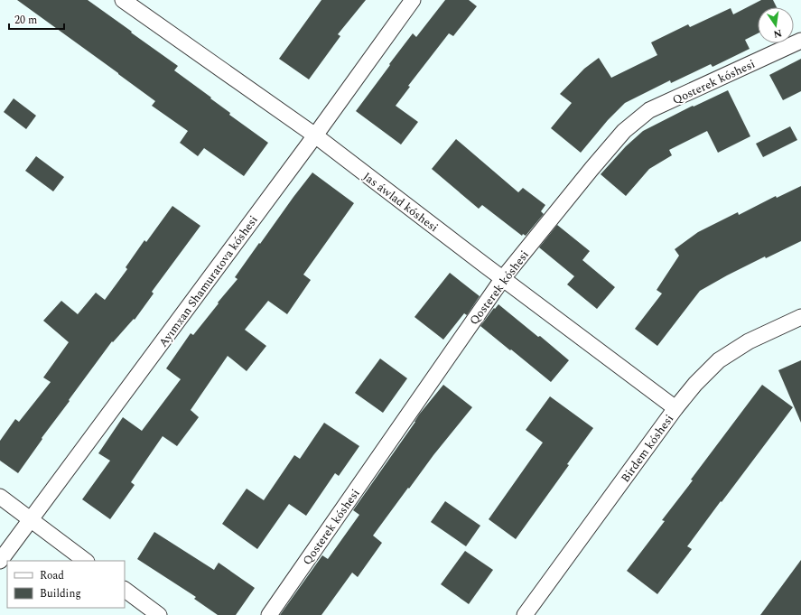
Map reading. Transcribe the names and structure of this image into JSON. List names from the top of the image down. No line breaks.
{"streets":{"street":["Qosterek kóshesi","Jas áwlad kóshesi","Ayımxan Shamuratova kóshesi","Birdem kóshesi"]},"crossings":[["Qosterek kóshesi","Jas áwlad kóshesi"],["Jas áwlad kóshesi","Ayımxan Shamuratova kóshesi"],["Jas áwlad kóshesi","Birdem kóshesi"]],"legend":["Road","Building"],"scale_bar":"20 m","north":"bottom"}
